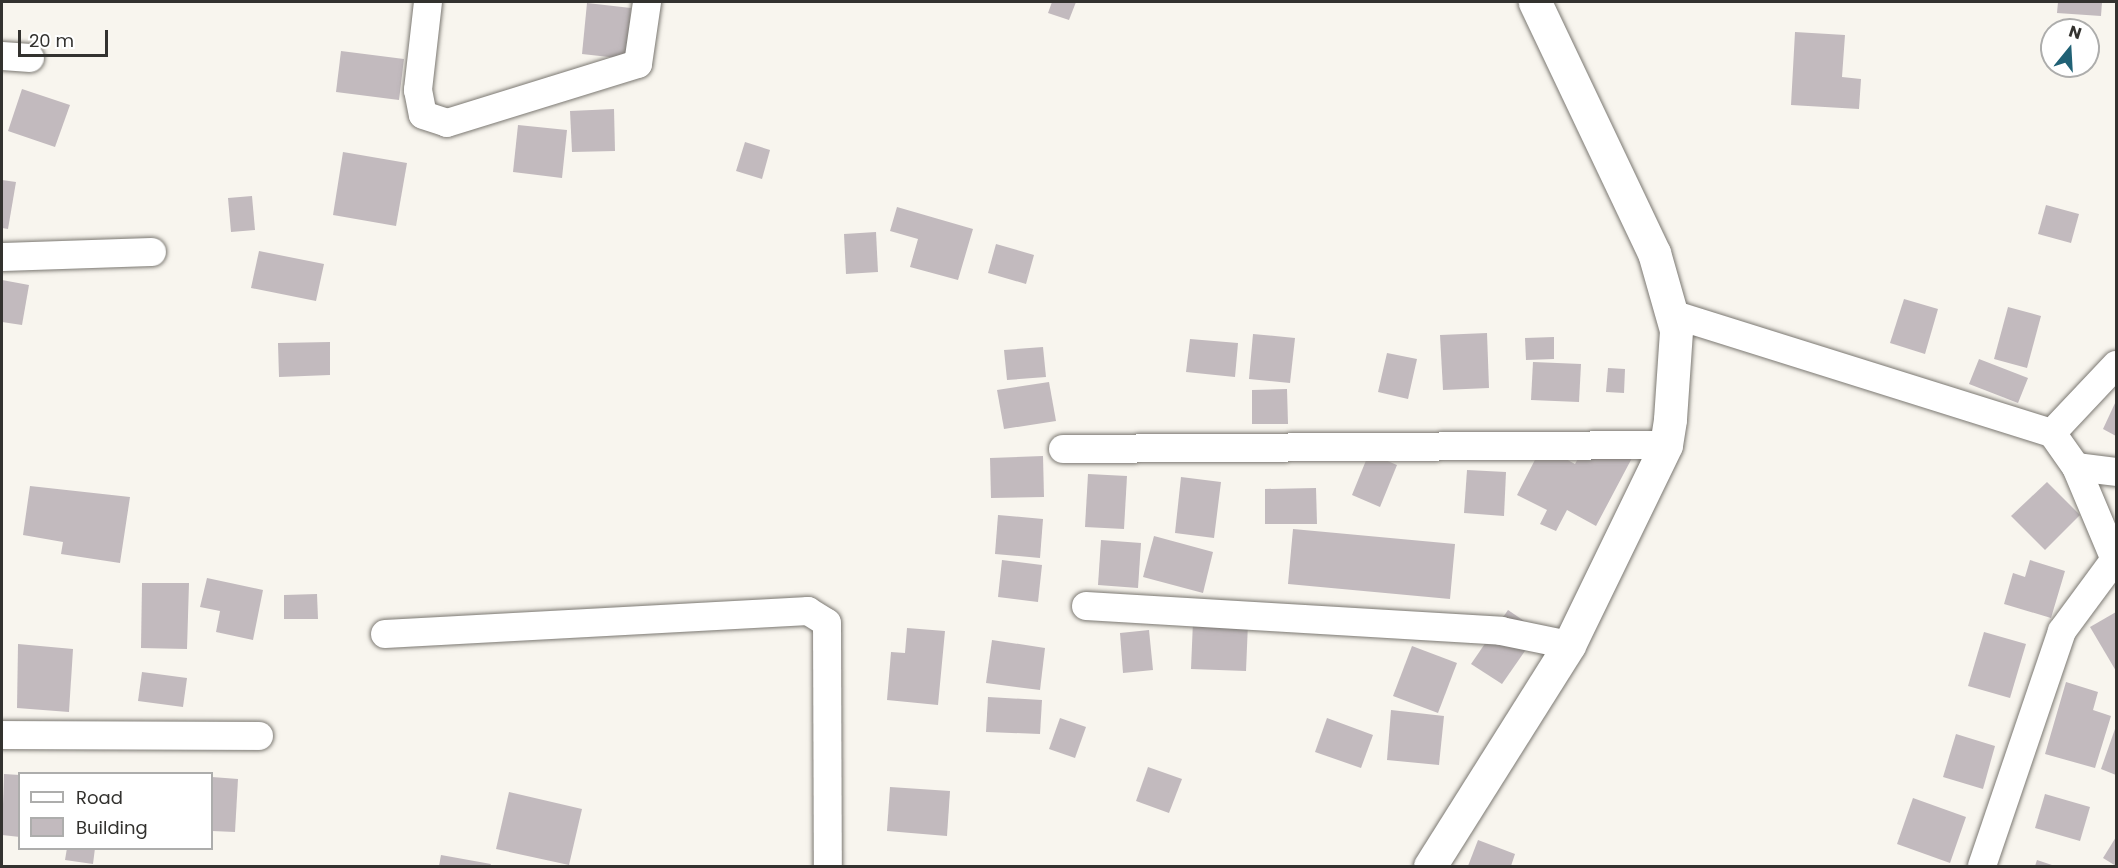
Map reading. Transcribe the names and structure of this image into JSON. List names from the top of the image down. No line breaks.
{"legend":["Road","Building"],"scale_bar":"20 m","north":"top"}
